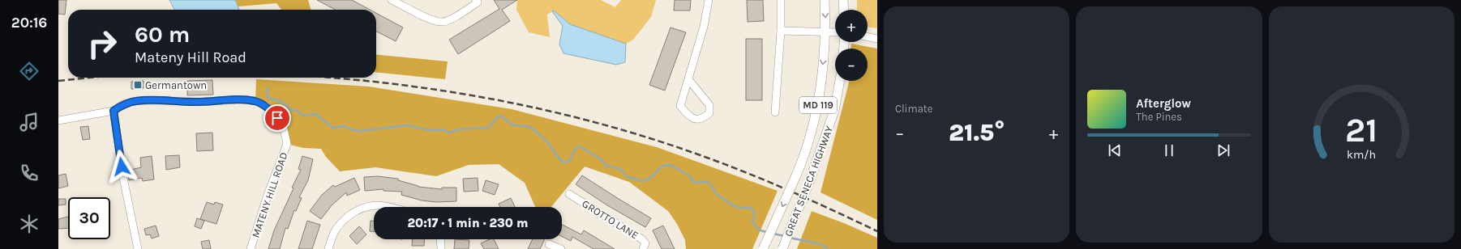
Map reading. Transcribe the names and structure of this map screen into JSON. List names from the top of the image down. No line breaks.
{"streets":{"main road":["MD 119","GREAT SENECA HIGHWAY"],"street":["MATENY HILL ROAD","GROTTO LANE"]},"places":{"transit":["Germantown"]},"page":{"tabs":"20:16","tile":"Climate","map_buttons":["+","−"],"turn":["60 m","Mateny Hill Road"],"song":["Afterglow","The Pines"],"heat":["−","21.5°","+"],"limit":"30","trip":"20:17 · 1 min · 230 m","gauge":["21","km/h"]}}
